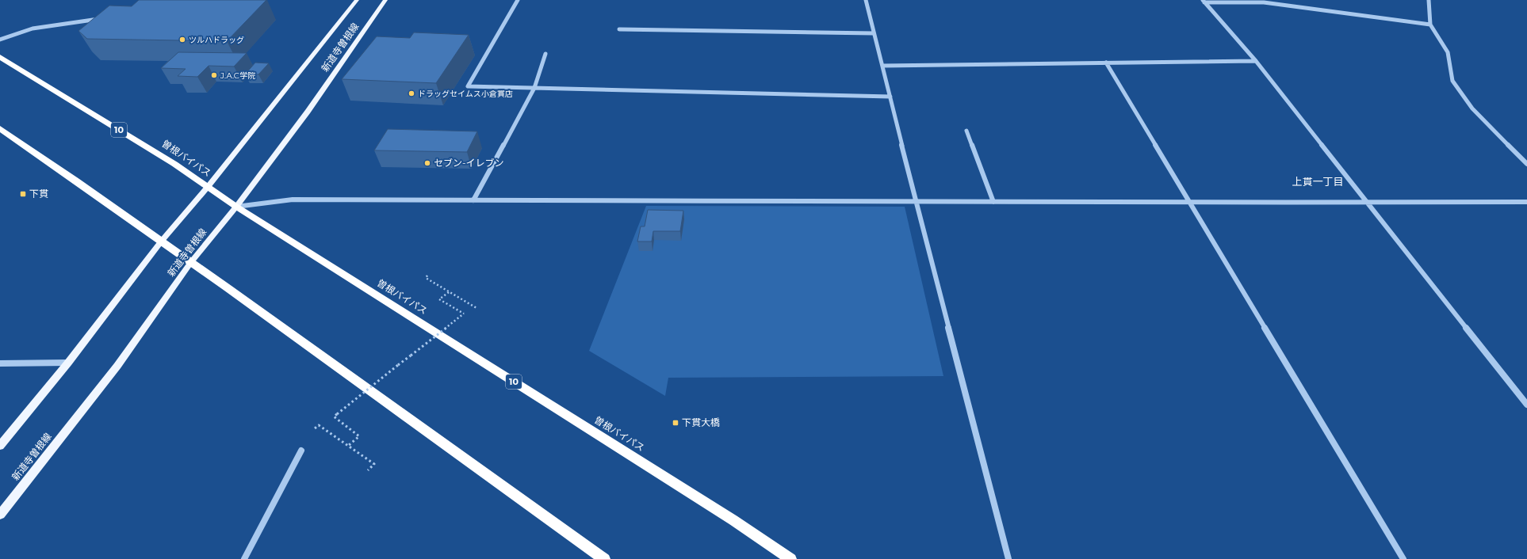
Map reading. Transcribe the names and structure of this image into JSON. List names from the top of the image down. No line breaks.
{"streets":{"highway":["10","曽根バイパス"],"main road":["新道寺曽根線"]},"crossings":[["新道寺曽根線","曽根バイパス"]],"districts":["上貫一丁目"],"places":{"other":["ツルハドラッグ","J.A.C学院","ドラッグセイムス小倉貫店","セブン-イレブン"],"transit":["下貫","下貫大橋"]}}
